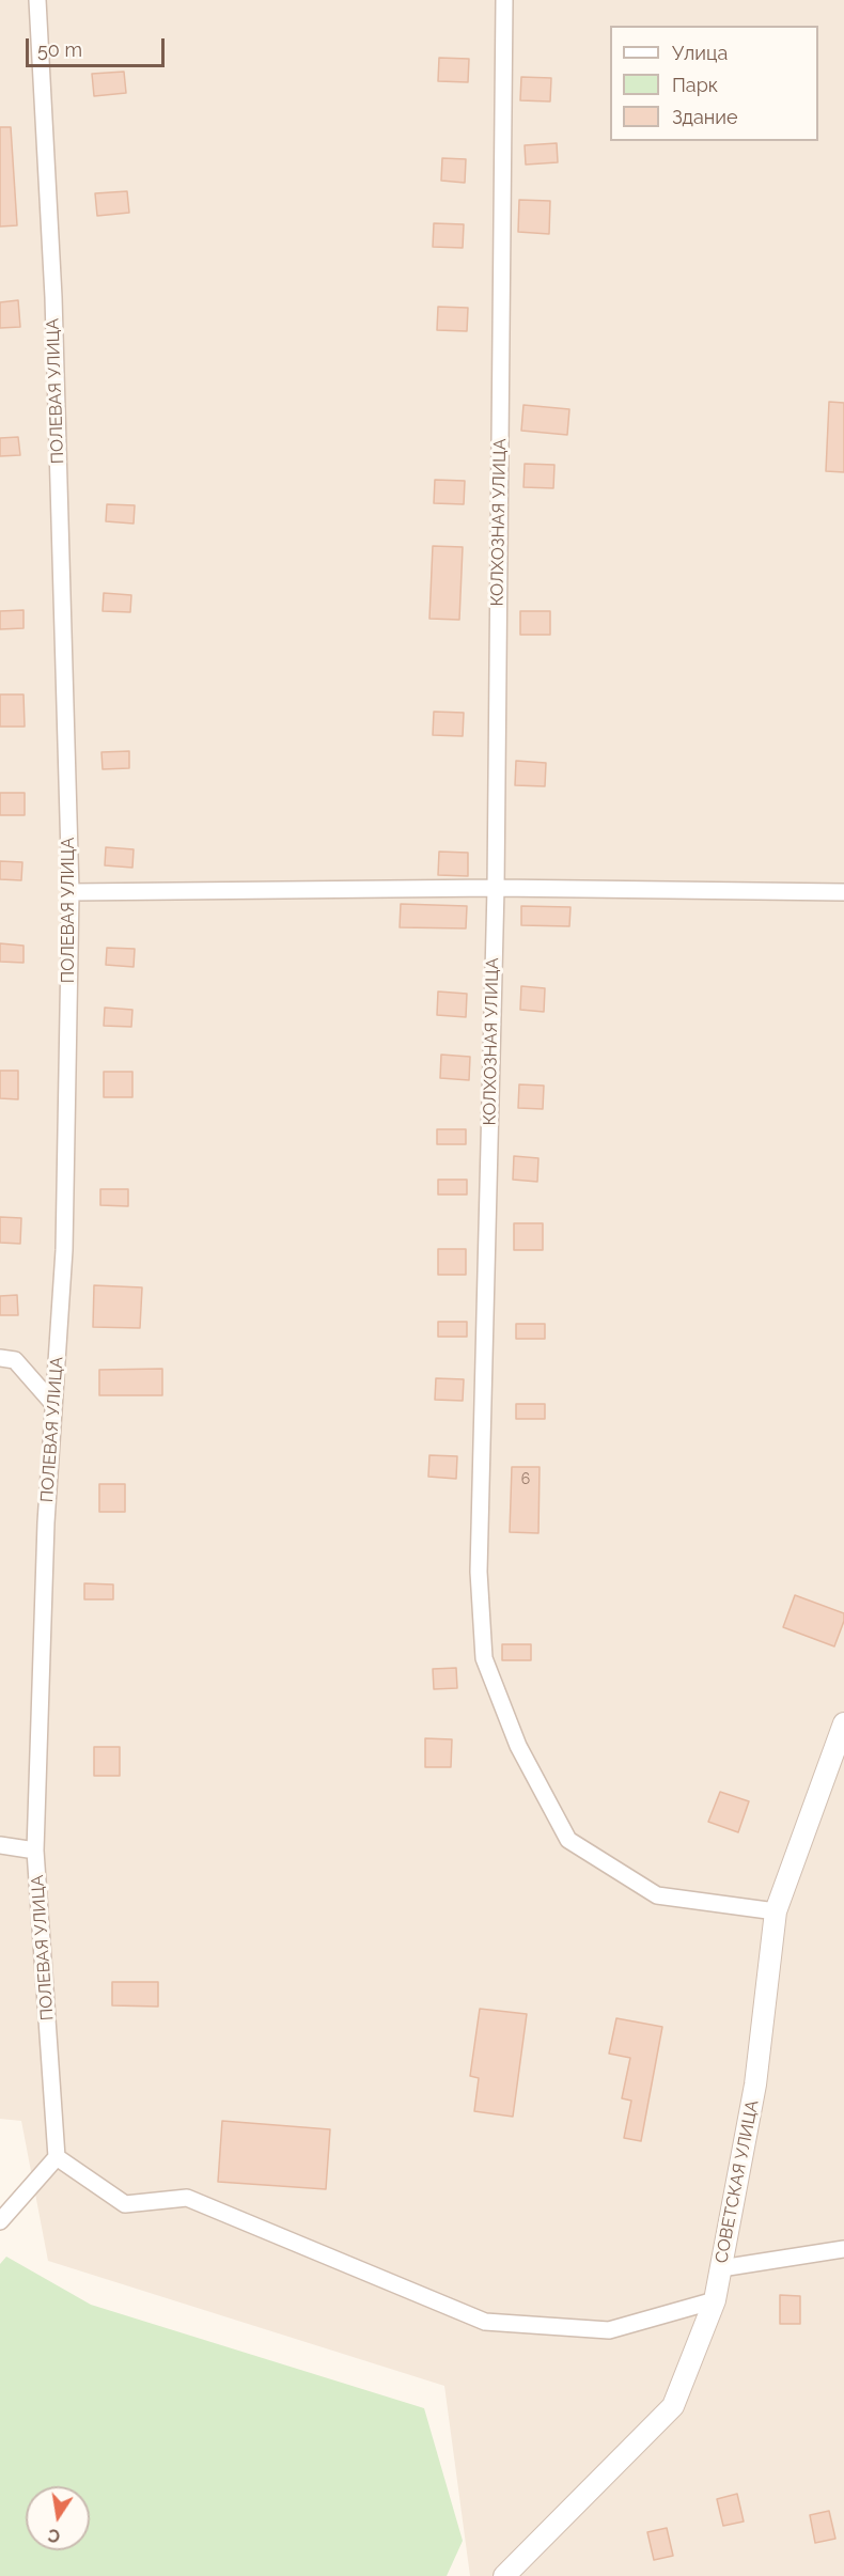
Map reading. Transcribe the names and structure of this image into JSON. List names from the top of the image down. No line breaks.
{"streets":{"street":["ПОЛЕВАЯ УЛИЦА","КОЛХОЗНАЯ УЛИЦА","СОВЕТСКАЯ УЛИЦА"]},"crossings":[["КОЛХОЗНАЯ УЛИЦА","СОВЕТСКАЯ УЛИЦА"]],"house_numbers":["6"],"legend":["Улица","Парк","Здание"],"scale_bar":"50 m","north":"bottom"}
